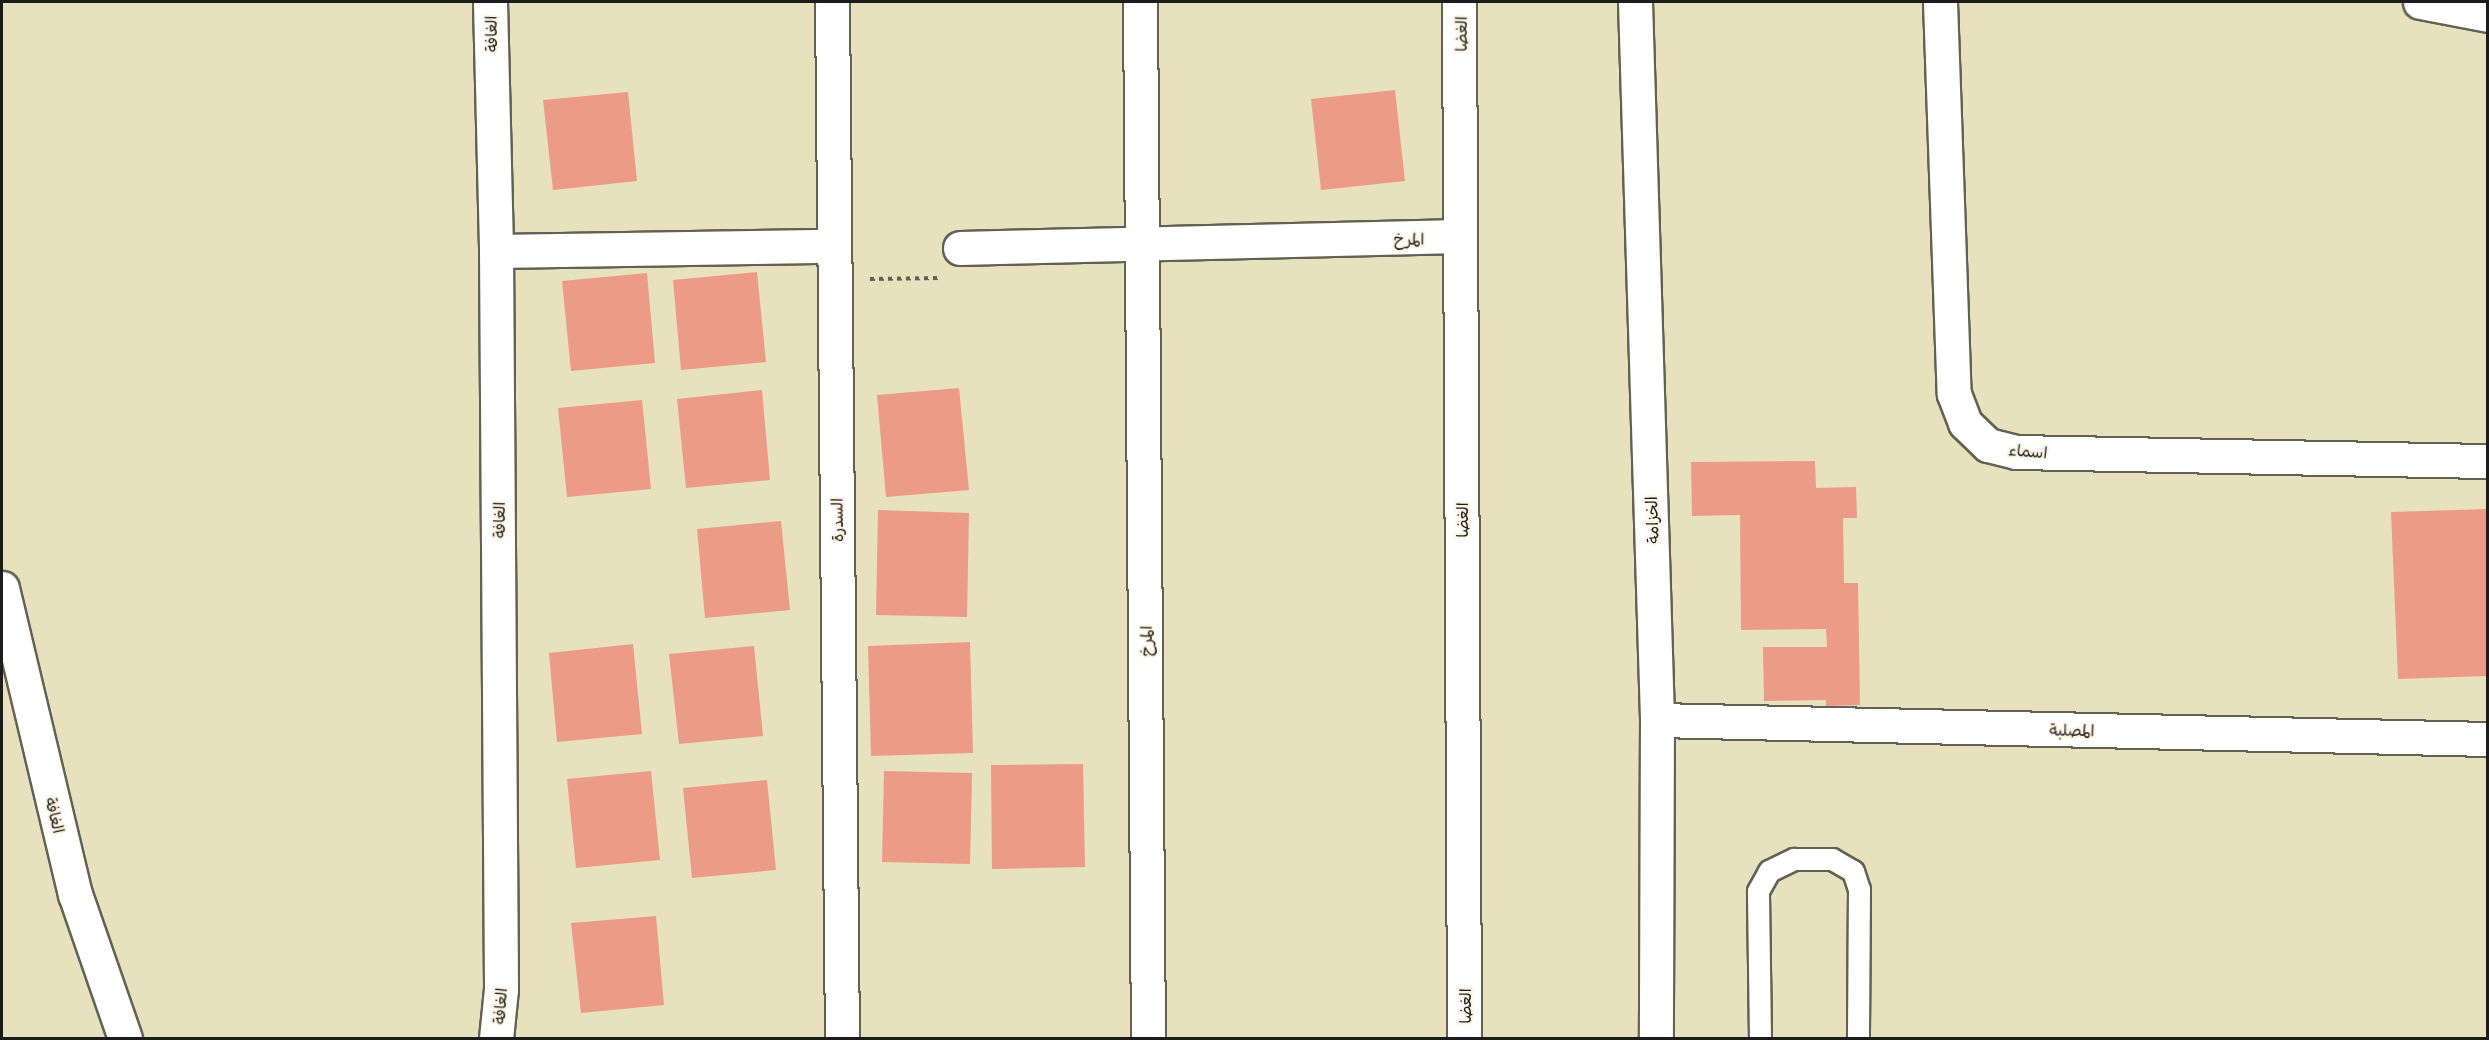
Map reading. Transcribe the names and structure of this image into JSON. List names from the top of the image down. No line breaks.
{"streets":{"street":["الغافة","الغضا","المرخ","اسماء","السدرة","الخزامة","المصلبة"]},"crossings":[["الغضا","المرخ"],["الخزامة","المصلبة"]]}
